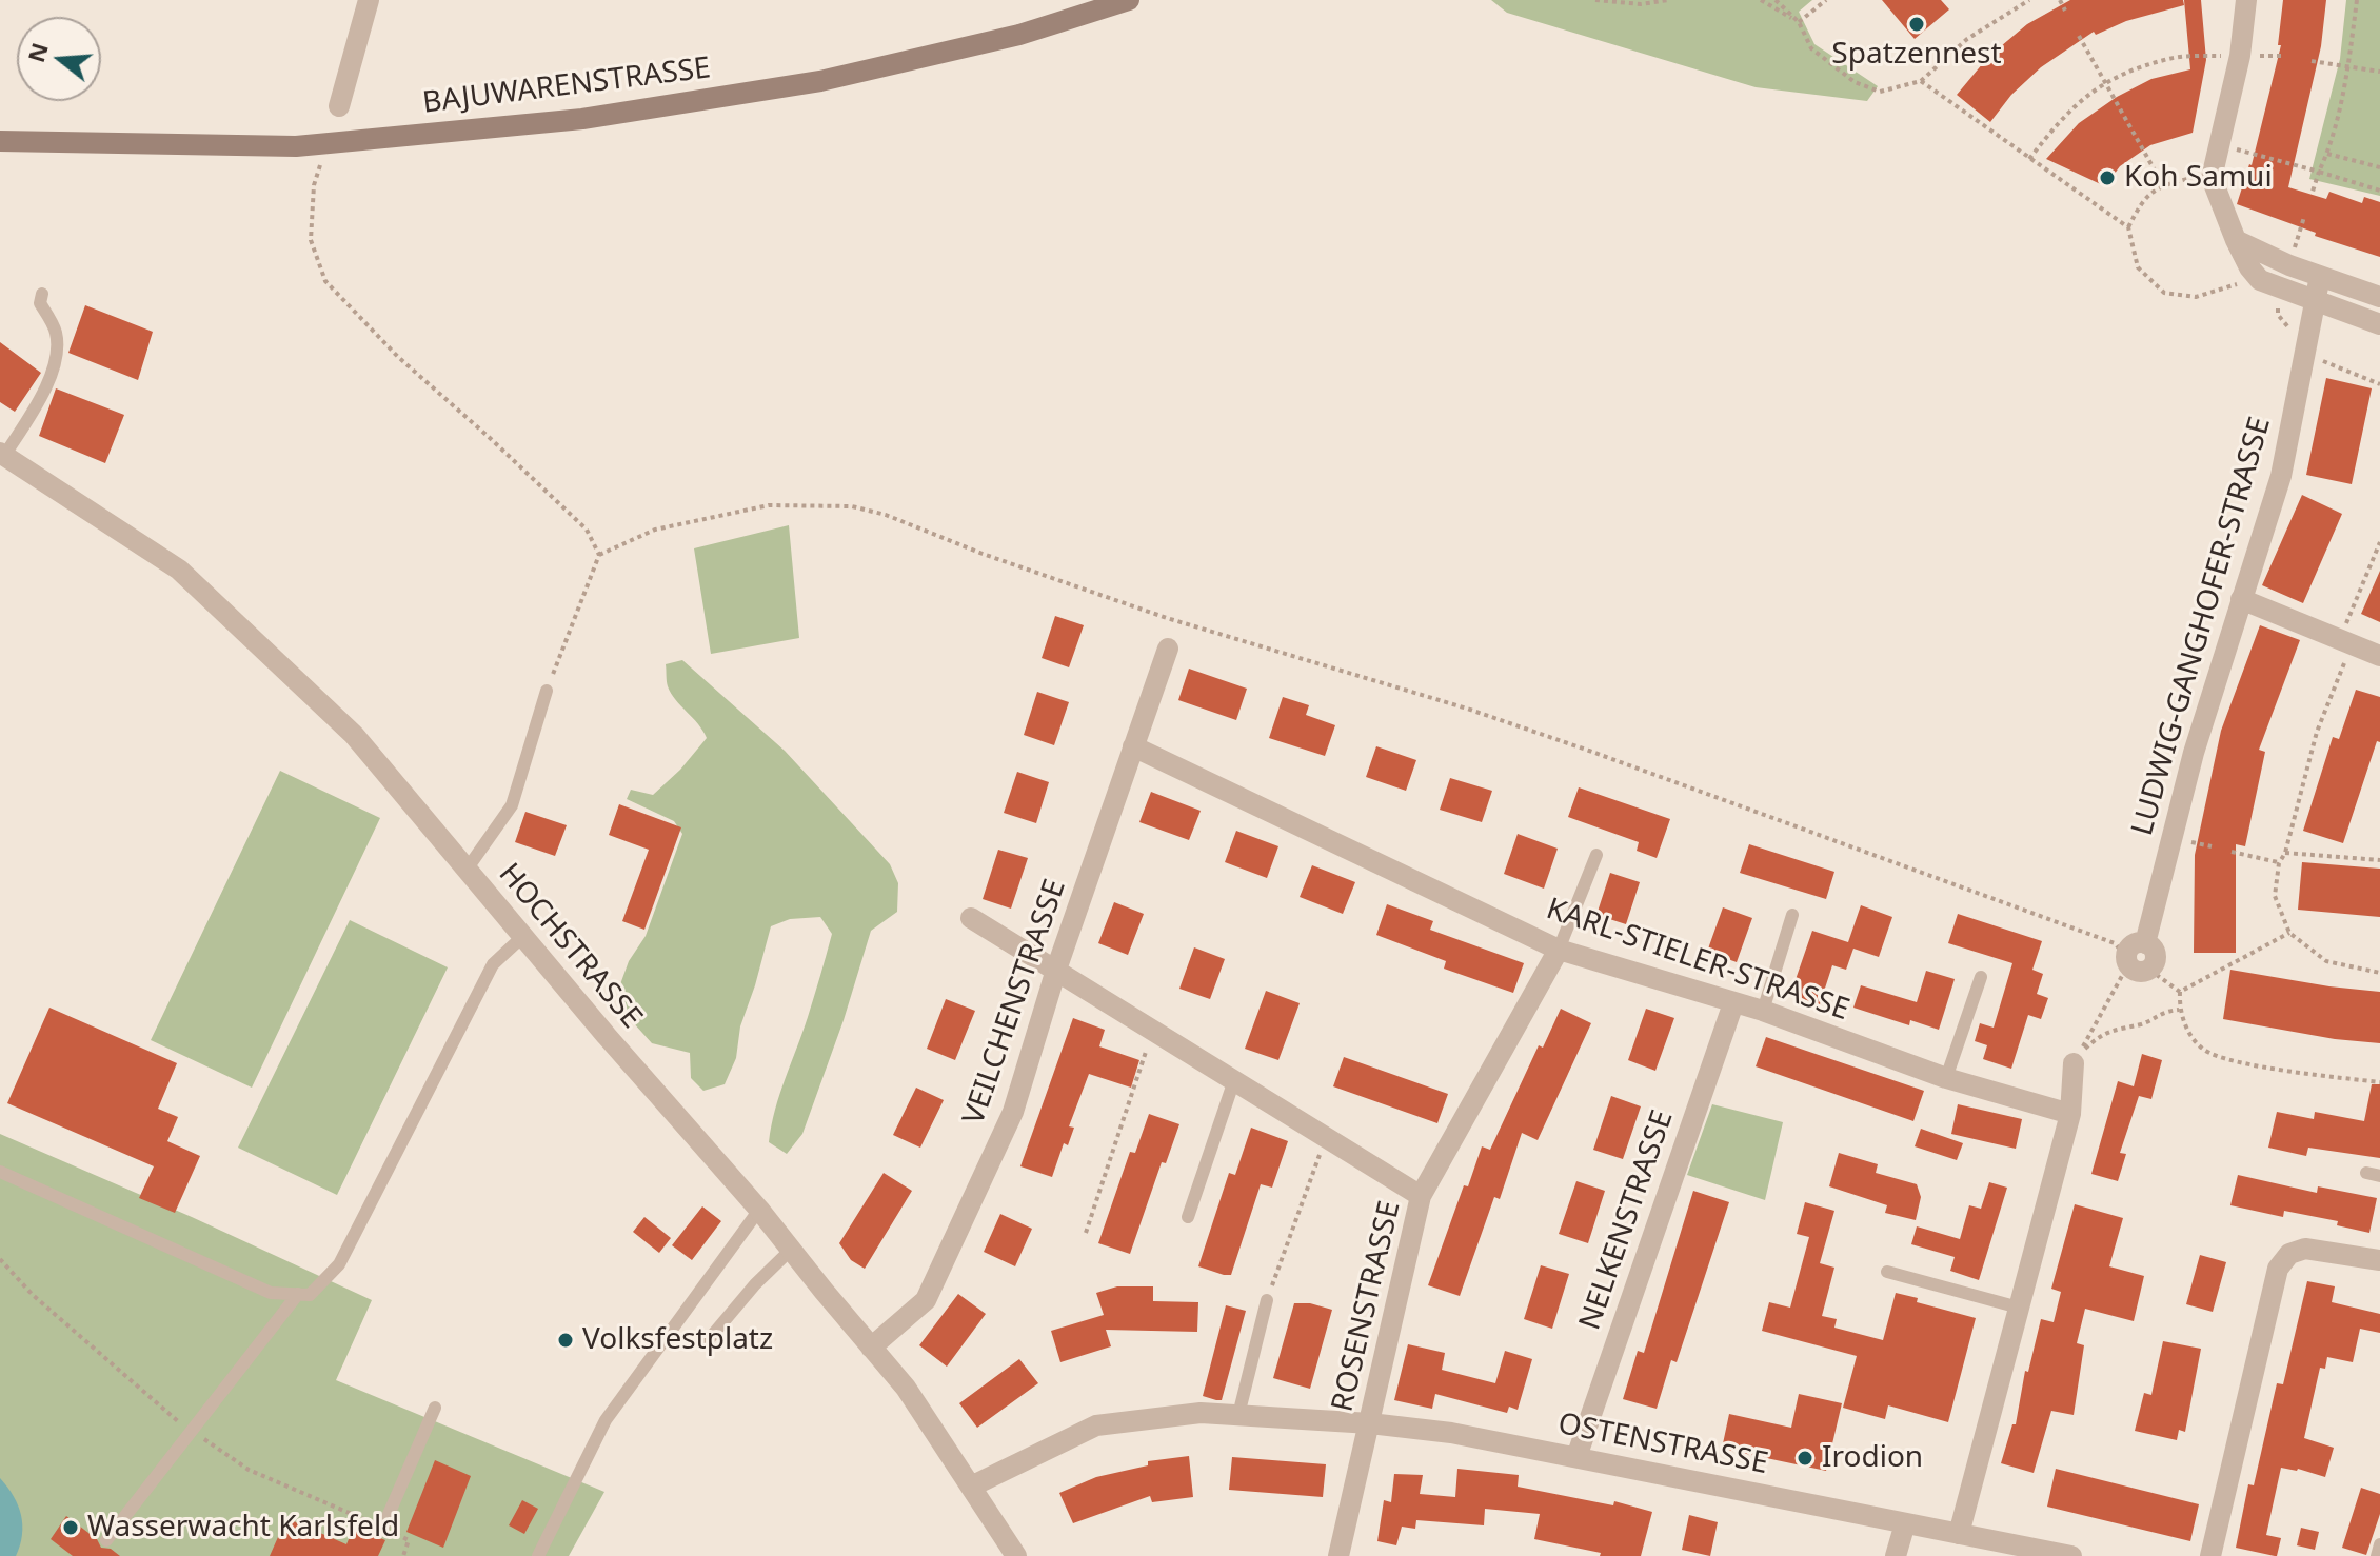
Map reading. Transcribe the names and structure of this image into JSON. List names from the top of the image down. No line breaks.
{"streets":{"main road":["BAJUWARENSTRASSE"],"street":["LUDWIG-GANGHOFER-STRASSE","HOCHSTRASSE","KARL-STIELER-STRASSE","VEILCHENSTRASSE","NELKENSTRASSE","ROSENSTRASSE","OSTENSTRASSE"]},"crossings":[["HOCHSTRASSE","VEILCHENSTRASSE"],["HOCHSTRASSE","OSTENSTRASSE"],["KARL-STIELER-STRASSE","VEILCHENSTRASSE"],["KARL-STIELER-STRASSE","NELKENSTRASSE"],["KARL-STIELER-STRASSE","ROSENSTRASSE"],["NELKENSTRASSE","OSTENSTRASSE"],["ROSENSTRASSE","OSTENSTRASSE"]],"places":["Spatzennest","Koh Samui","Volksfestplatz","Irodion","Wasserwacht Karlsfeld"],"north":"left"}
